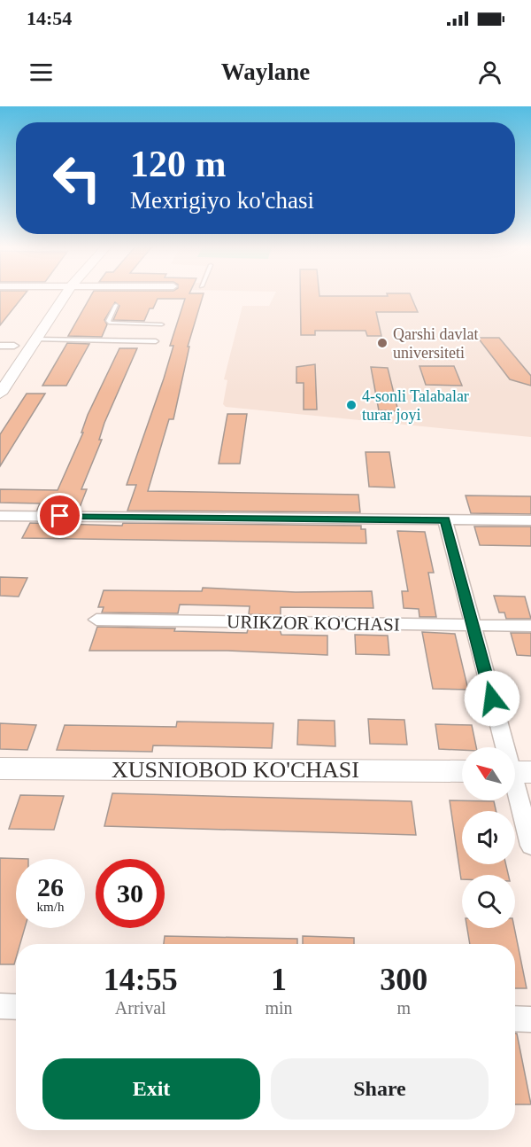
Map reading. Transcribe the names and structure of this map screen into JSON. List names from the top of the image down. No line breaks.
{"streets":{"main road":["XUSNIOBOD KO'CHASI"],"street":["URIKZOR KO'CHASI"]},"places":["Qarshi davlat universiteti","4-sonli Talabalar turar joyi"],"north":"top left","page":{"status":"14:54","header":"Waylane","turn":["120 m","Mexrigiyo ko'chasi"],"speed":"26 km/h","limit":"30","eta":["14:55","Arrival","1","min","300","m"],"buttons":["Exit","Share"]}}
